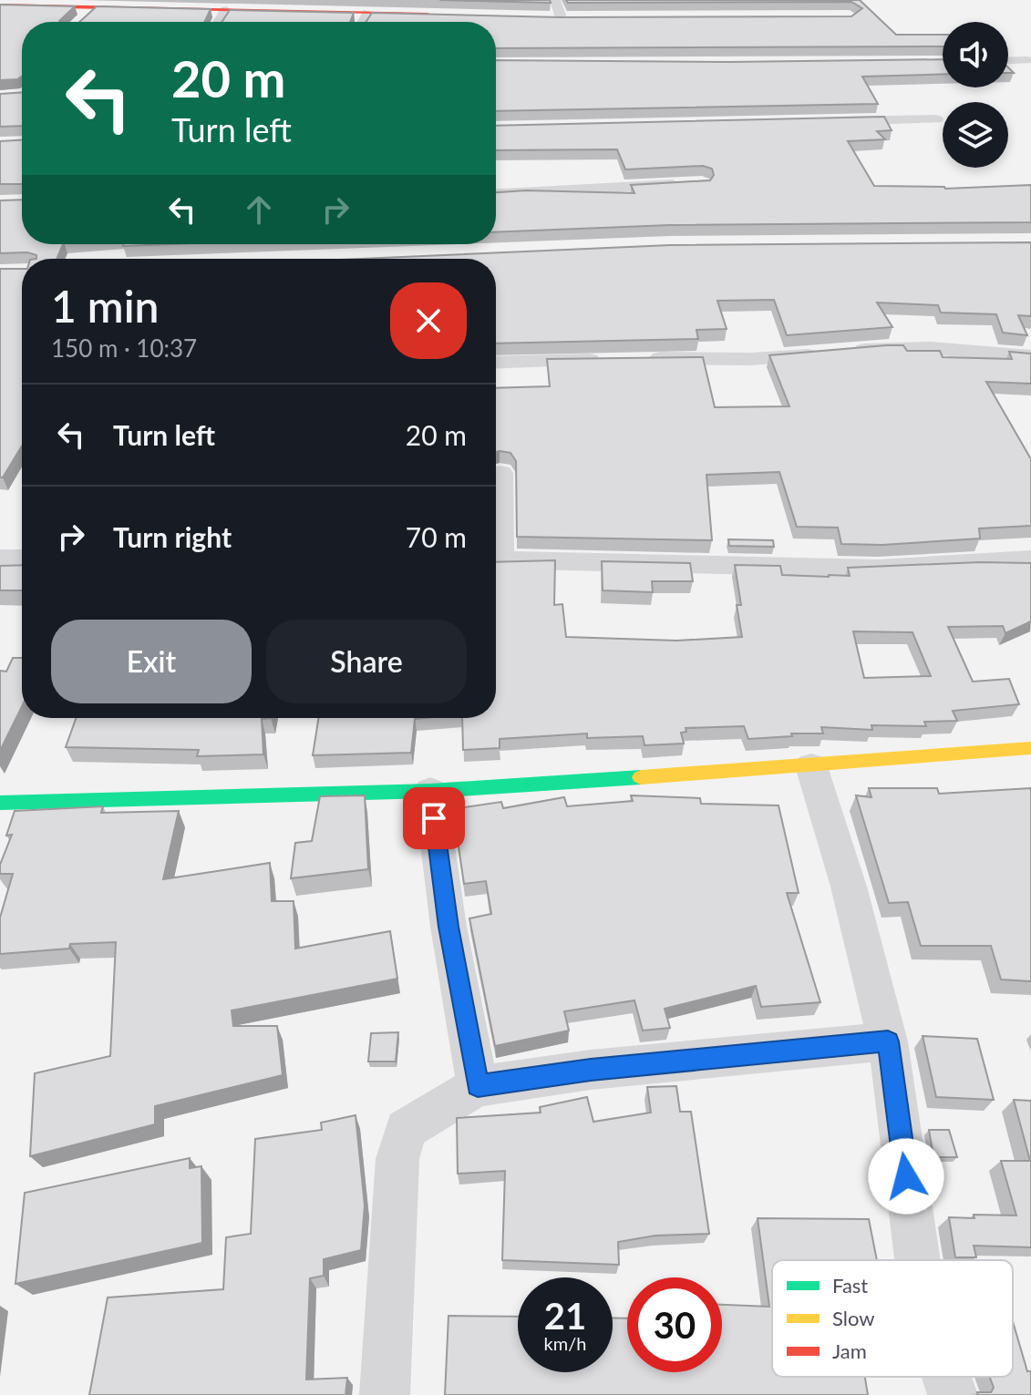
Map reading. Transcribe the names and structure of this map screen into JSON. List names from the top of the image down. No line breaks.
{"legend":["Fast","Slow","Jam"],"page":{"turn":["20 m","Turn left"],"heading":["1 min","150 m · 10:37"],"list":[{"name":"Turn left","value":"20 m"},{"name":"Turn right","value":"70 m"}],"buttons":["Exit","Share"],"speed":"21 km/h","limit":"30"}}
